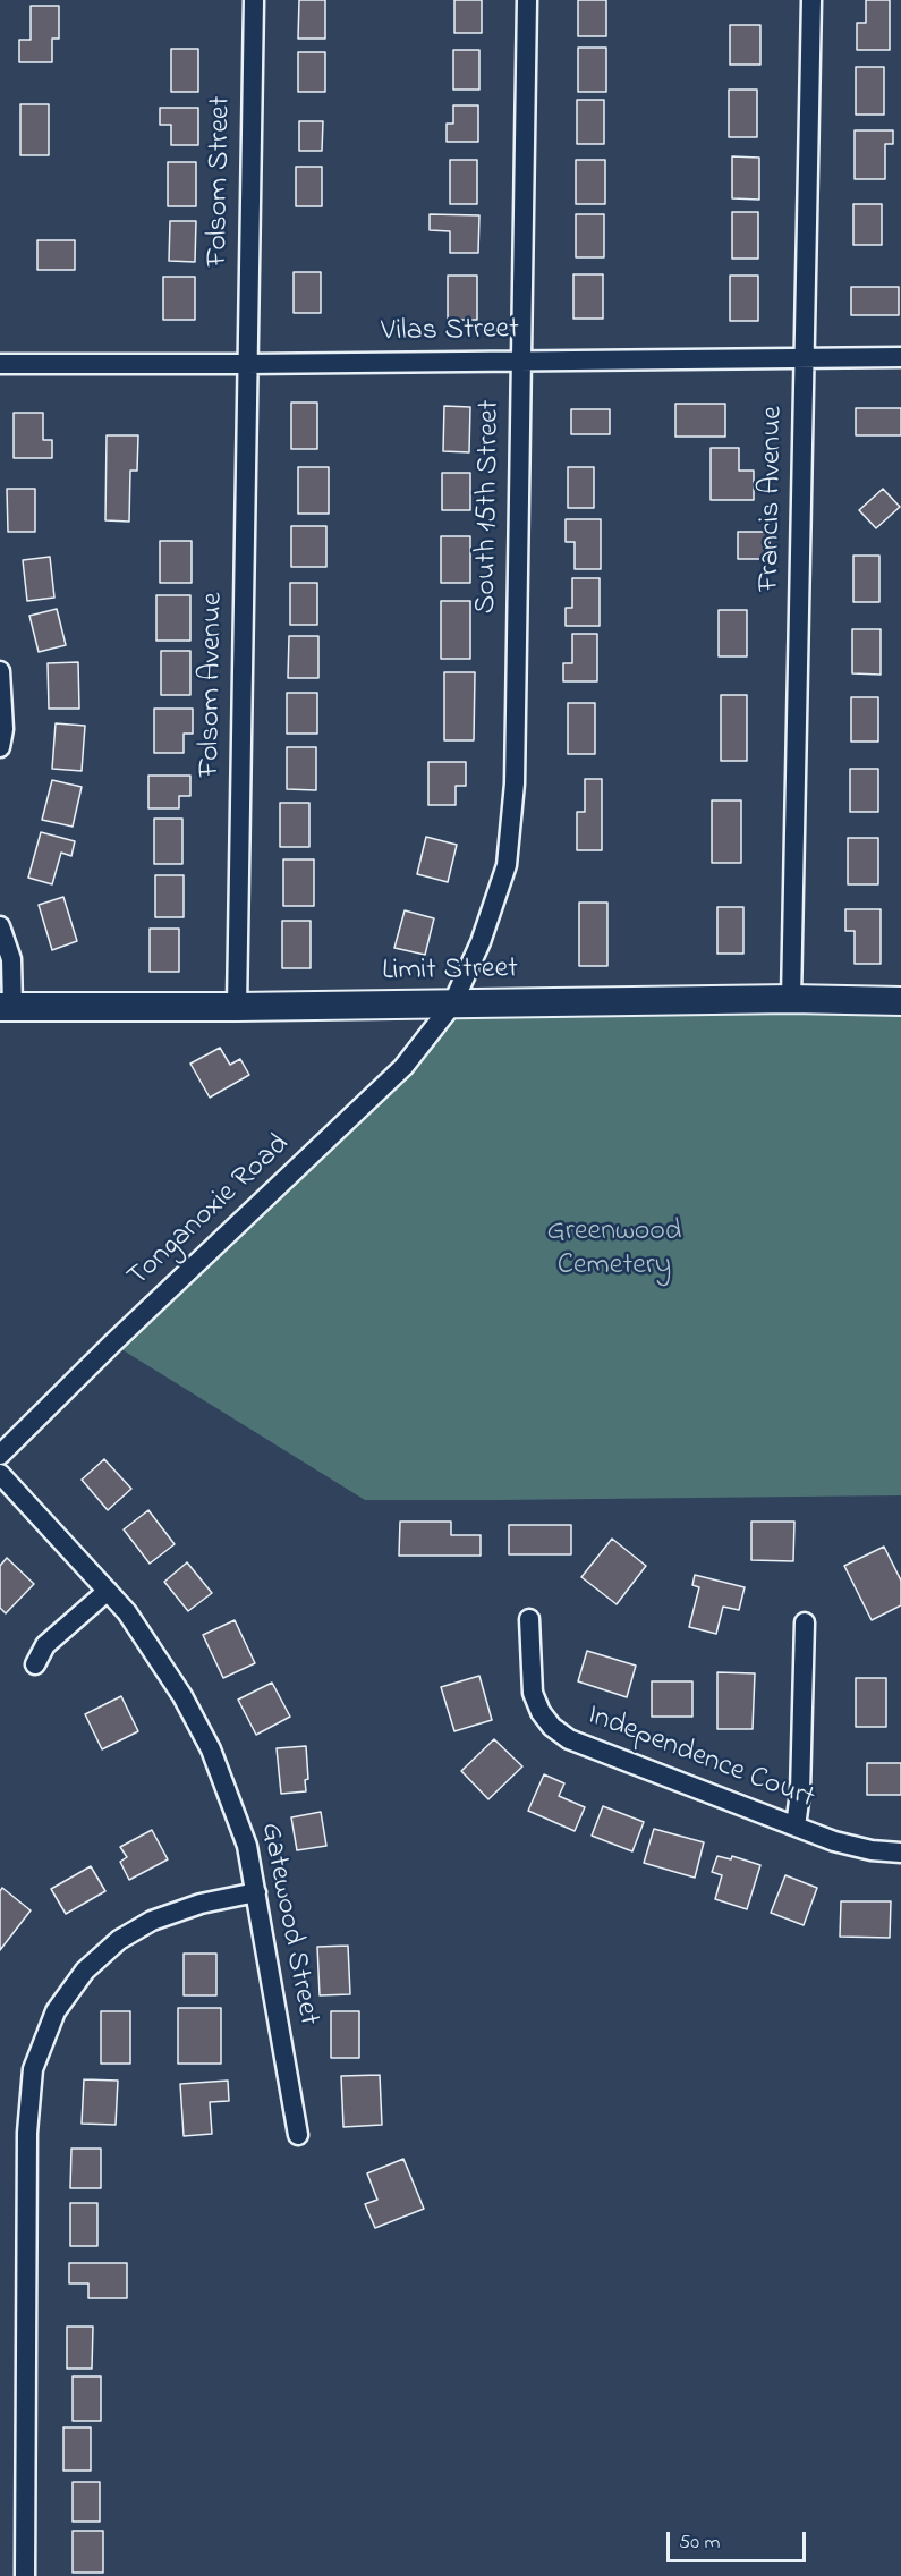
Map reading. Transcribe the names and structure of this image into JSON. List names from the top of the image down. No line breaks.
{"streets":{"street":["Folsom Street","Vilas Street","Francis Avenue","South 15th Street","Folsom Avenue","Limit Street","Tonganoxie Road","Independence Court","Gatewood Street"]},"crossings":[["Folsom Street","Vilas Street"],["Folsom Street","Folsom Avenue"],["Vilas Street","Francis Avenue"],["Vilas Street","South 15th Street"],["Vilas Street","Folsom Avenue"],["Francis Avenue","Limit Street"],["South 15th Street","Limit Street"],["South 15th Street","Tonganoxie Road"],["Folsom Avenue","Limit Street"],["Limit Street","Tonganoxie Road"]],"parks":["Greenwood Cemetery"],"scale_bar":"50 m"}
